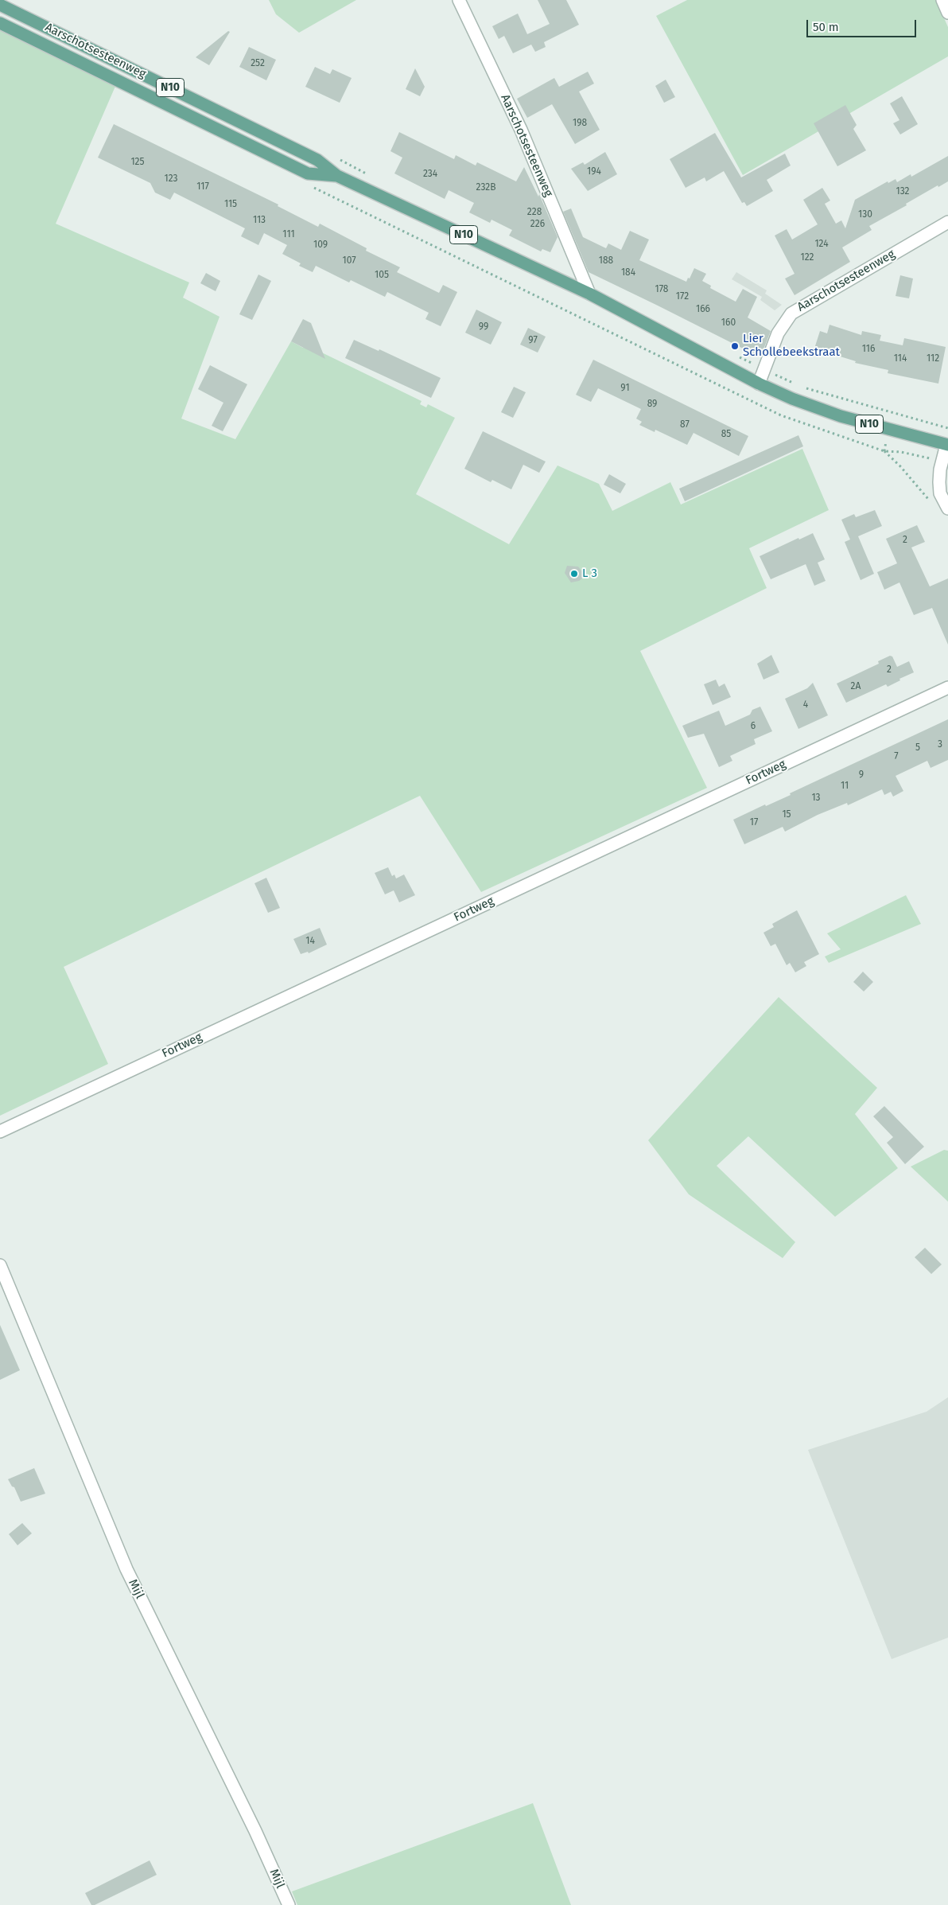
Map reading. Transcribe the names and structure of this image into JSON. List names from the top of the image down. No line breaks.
{"streets":{"main road":["Aarschotsesteenweg","N10"],"street":["Fortweg","Mijl"]},"places":["Lier Schollebeekstraat","L 3"],"house_numbers":["252","198","125","194","234","123","117","232B","132","115","228","130","113","226","111","124","109","122","107","188","184","105","178","172","166","160","99","97","116","114","112","91","89","87","85","2","2","2A","4","6","3","5","7","9","11","13","15","17","14"],"scale_bar":"50 m"}
